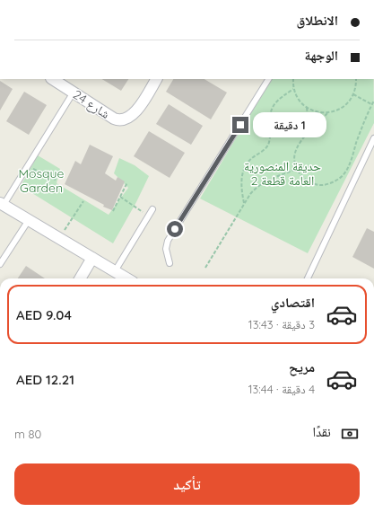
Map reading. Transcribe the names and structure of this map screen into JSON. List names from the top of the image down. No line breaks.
{"streets":{"street":["شارع 24"]},"parks":["حديقة المنصورية العامة قطعة 2","Mosque Garden"],"page":{"banner":["الانطلاق","الوجهة"],"bubble":"1 دقيقة","list":[{"name":"اقتصادي","note":"3 دقيقة · 13:43","value":"AED 9.04"},{"name":"مريح","note":"4 دقيقة · 13:44","value":"AED 12.21"}],"pay":["نقدًا","80 m"],"buttons":"تأكيد"}}
